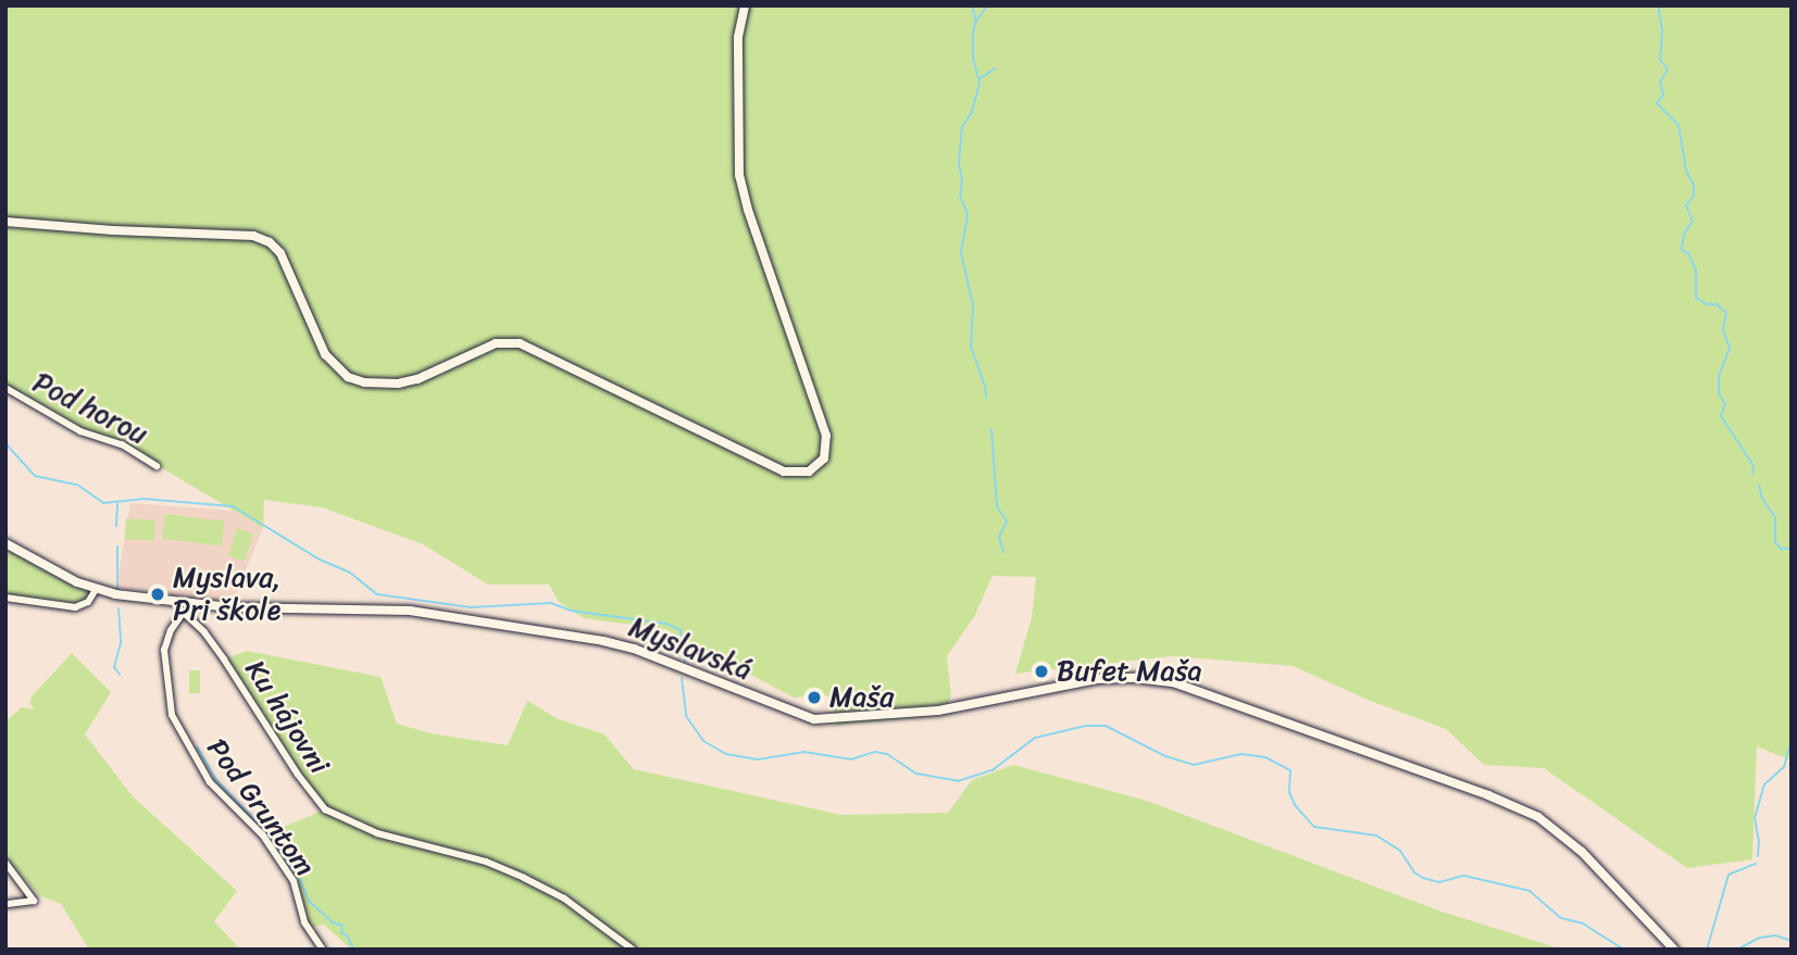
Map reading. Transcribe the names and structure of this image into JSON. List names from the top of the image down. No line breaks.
{"streets":{"street":["Pod horou","Myslavská","Ku hájovni","Pod Gruntom"]},"crossings":[["Myslavská","Pod Gruntom"],["Ku hájovni","Pod Gruntom"]],"places":["Myslava, Pri škole","Bufet Maša","Maša"]}
